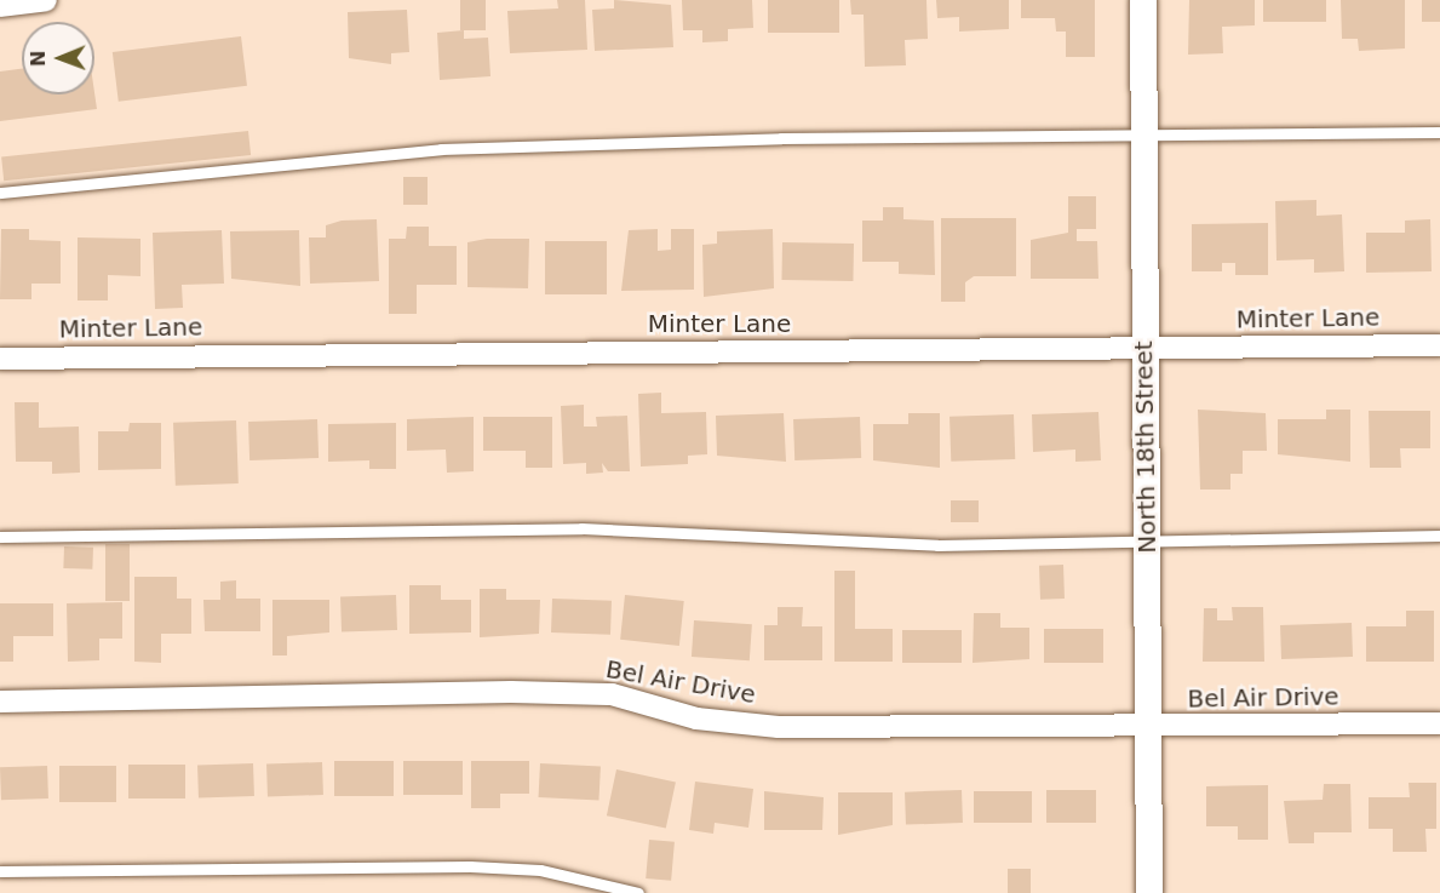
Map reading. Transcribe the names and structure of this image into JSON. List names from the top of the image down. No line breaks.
{"streets":{"street":["Minter Lane","North 18th Street","Bel Air Drive"]},"crossings":[["Minter Lane","North 18th Street"],["North 18th Street","Bel Air Drive"]],"north":"left"}
